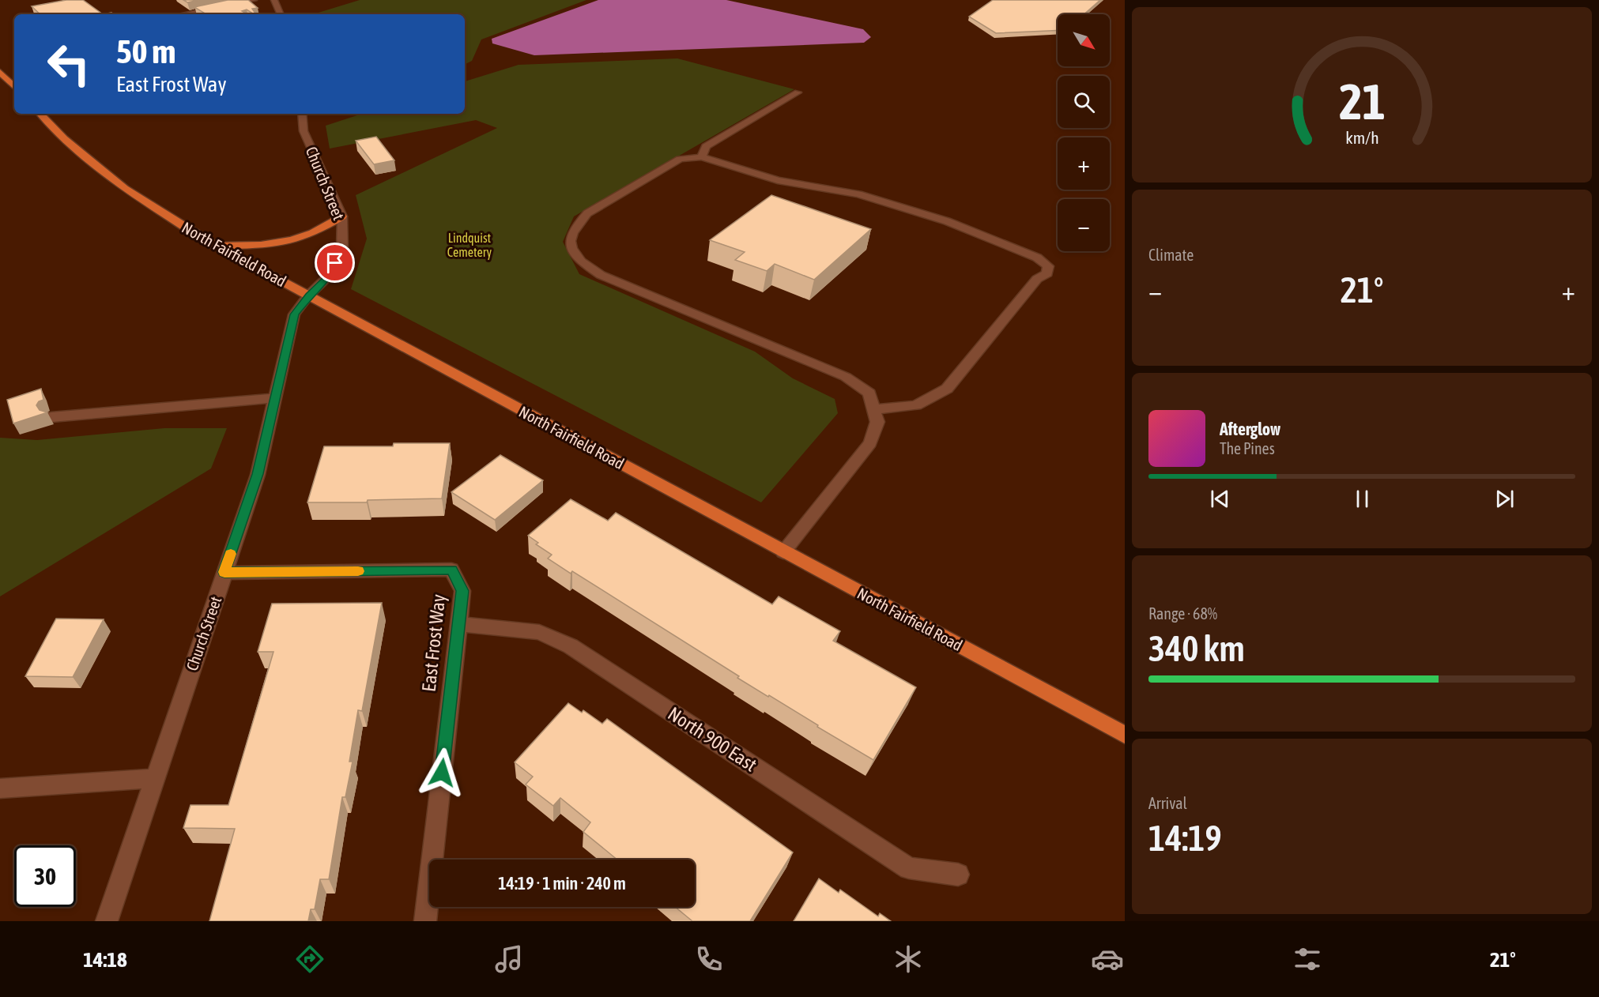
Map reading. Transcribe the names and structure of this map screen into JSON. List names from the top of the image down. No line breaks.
{"streets":{"main road":["North Fairfield Road"],"street":["Church Street","East Frost Way","North 900 East"]},"crossings":[["Church Street","North Fairfield Road"],["Church Street","East Frost Way"],["East Frost Way","North 900 East"]],"parks":["Lindquist Cemetery"],"north":"bottom right","page":{"map_buttons":["+","−"],"turn":["50 m","East Frost Way"],"tile":["Climate",["Range · 68%","340 km"],["Arrival","14:19"]],"heat":["−","21°","+"],"song":["Afterglow","The Pines"],"limit":"30","trip":"14:19 · 1 min · 240 m","tabs":["14:18","21°"],"gauge":["21","km/h"]}}
